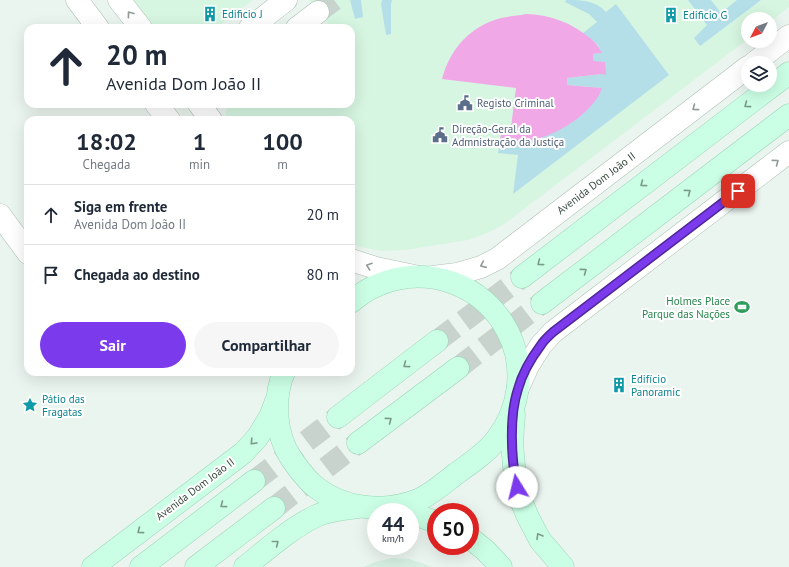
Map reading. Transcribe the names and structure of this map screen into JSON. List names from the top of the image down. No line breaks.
{"streets":{"main road":["Avenida Dom João II"]},"places":{"building":["Edificio J","Edificio G","Edifício Panoramic"],"public building":["Registo Criminal","Direção-Geral da Admnistração da Justiça"],"sports":["Holmes Place Parque das Nações"],"place":["Pátio das Fragatas"]},"north":"bottom left","page":{"turn":["20 m","Avenida Dom João II"],"eta":["18:02","Chegada","1","min","100","m"],"list":[{"name":"Siga em frente","note":"Avenida Dom João II","value":"20 m"},{"name":"Chegada ao destino","value":"80 m"}],"buttons":["Sair","Compartilhar"],"speed":"44 km/h","limit":"50"}}
